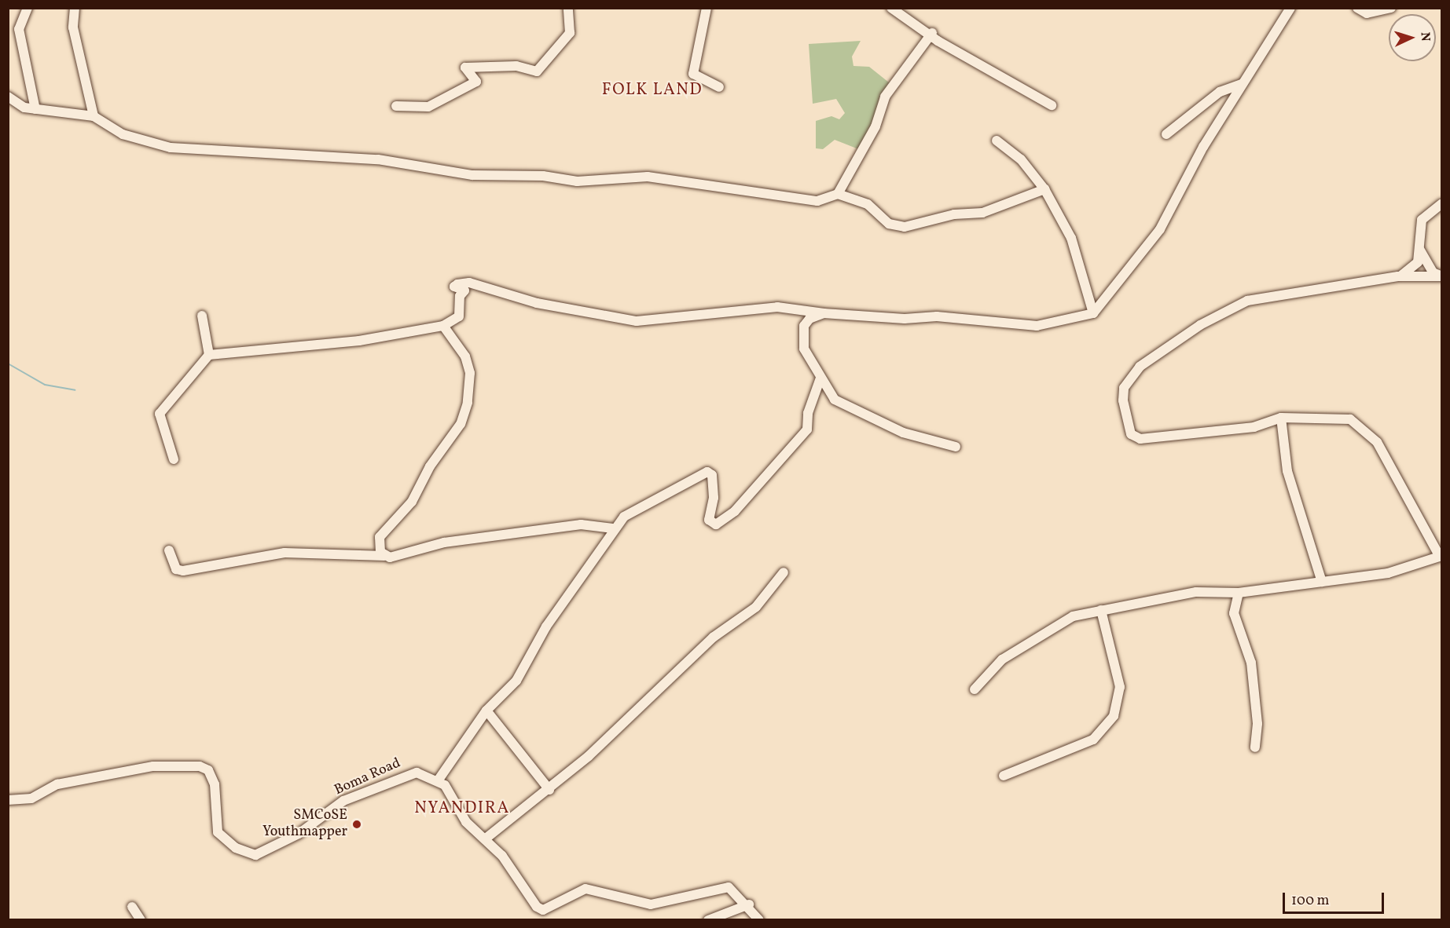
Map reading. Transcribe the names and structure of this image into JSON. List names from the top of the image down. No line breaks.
{"streets":{"street":["Boma Road"]},"districts":["FOLK LAND","NYANDIRA"],"places":["SMCoSE Youthmapper"],"scale_bar":"100 m","north":"right"}
